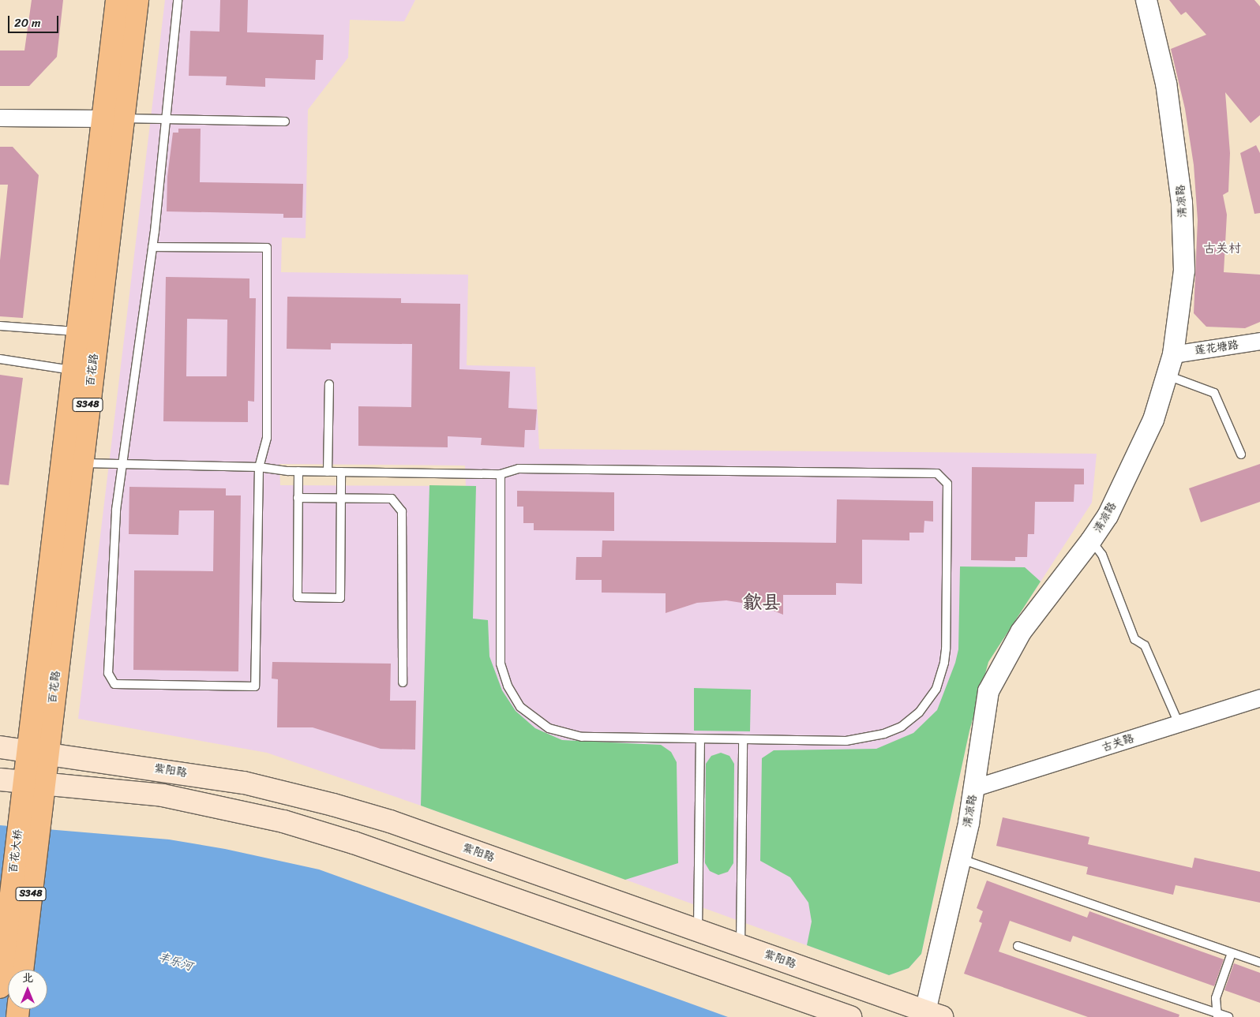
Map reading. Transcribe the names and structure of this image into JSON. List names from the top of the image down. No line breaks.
{"streets":{"main road":["百花路","S348","紫阳路","百花大桥"],"street":["清凉路","莲花塘路","古关路"]},"crossings":[["清凉路","莲花塘路"],["清凉路","古关路"],["清凉路","紫阳路"],["百花路","紫阳路"],["百花路","百花大桥"]],"districts":["古关村","歙县"],"water":["丰乐河"],"scale_bar":"20 m","north":"top"}
